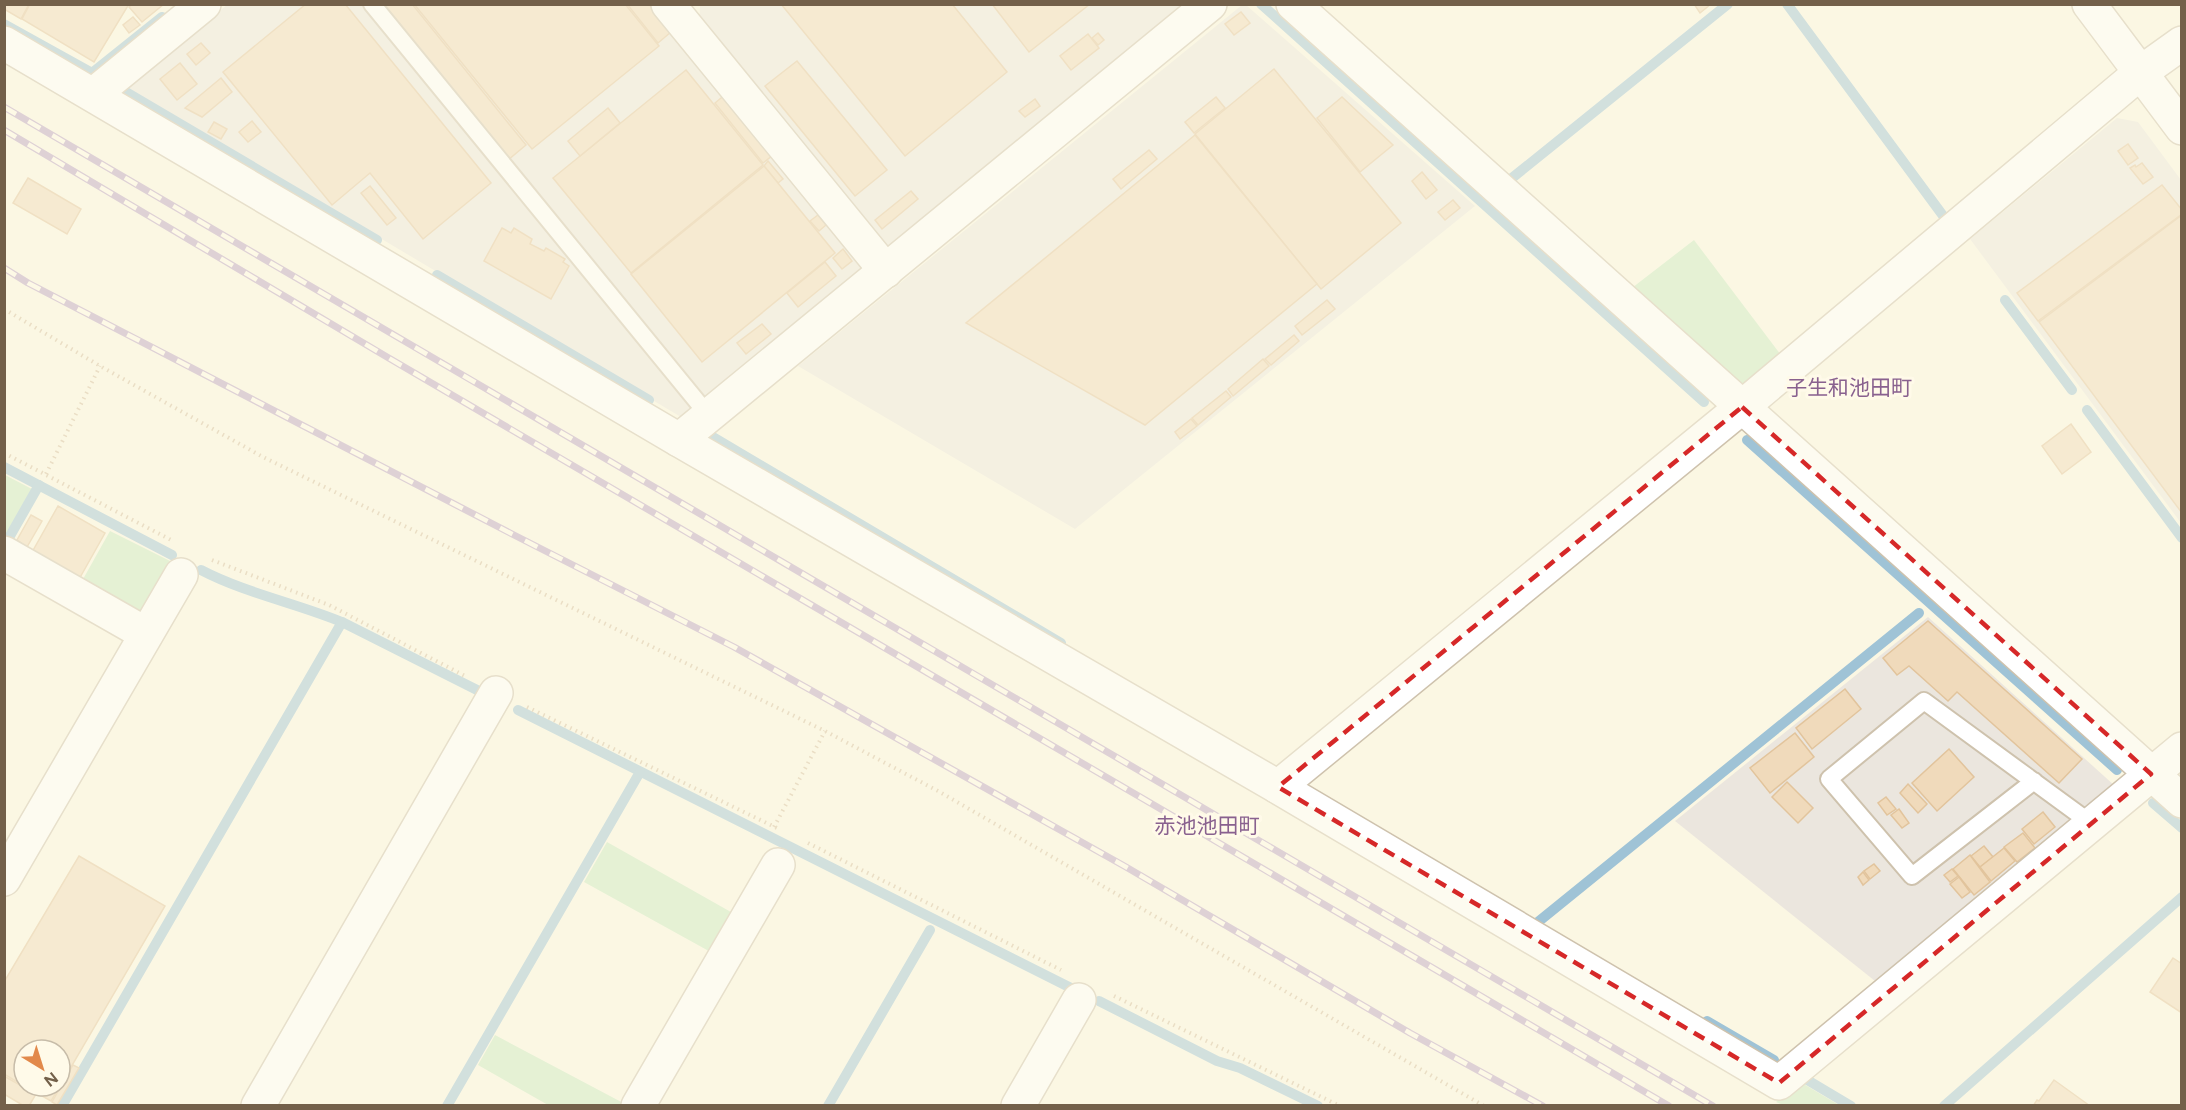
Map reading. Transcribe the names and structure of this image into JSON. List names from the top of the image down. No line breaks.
{"districts":["子生和池田町","赤池池田町"],"north":"bottom right"}
